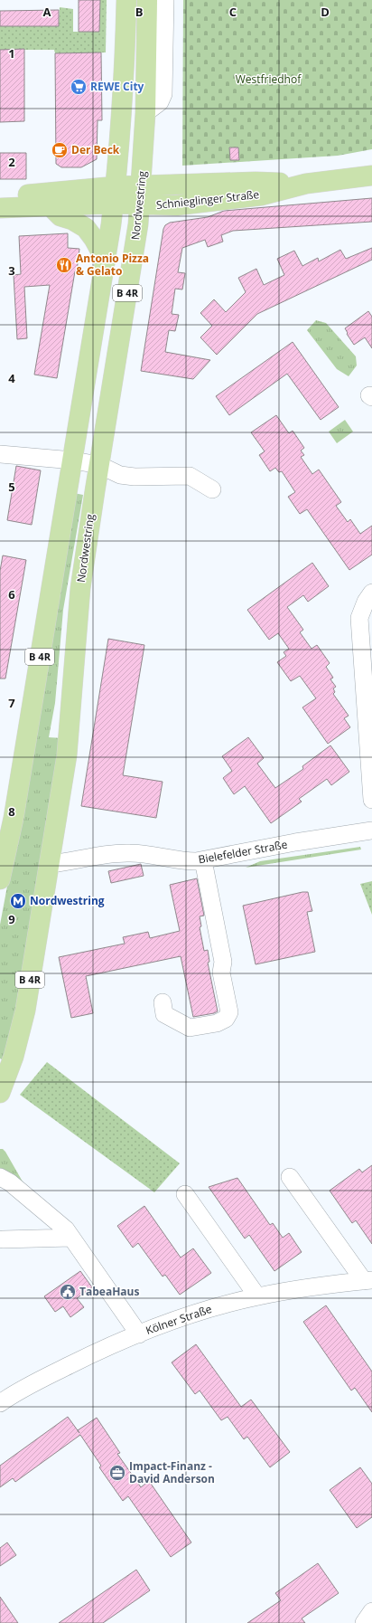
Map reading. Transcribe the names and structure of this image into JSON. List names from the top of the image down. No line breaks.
{"streets":{"main road":["Schnieglinger Straße","Nordwestring","B 4R"],"street":["Bielefelder Straße","Kölner Straße"]},"crossings":[["Schnieglinger Straße","Nordwestring"],["Schnieglinger Straße","B 4R"],["Nordwestring","Bielefelder Straße"]],"parks":["Westfriedhof"],"places":{"supermarket":["REWE City"],"cafe":["Der Beck"],"restaurant":["Antonio Pizza & Gelato"],"metro station":["Nordwestring"],"public building":["TabeaHaus"],"office":["Impact-Finanz - David Anderson"]},"grid":{"columns":["A","B","C","D"],"rows":["1","2","3","4","5","6","7","8","9"]}}
